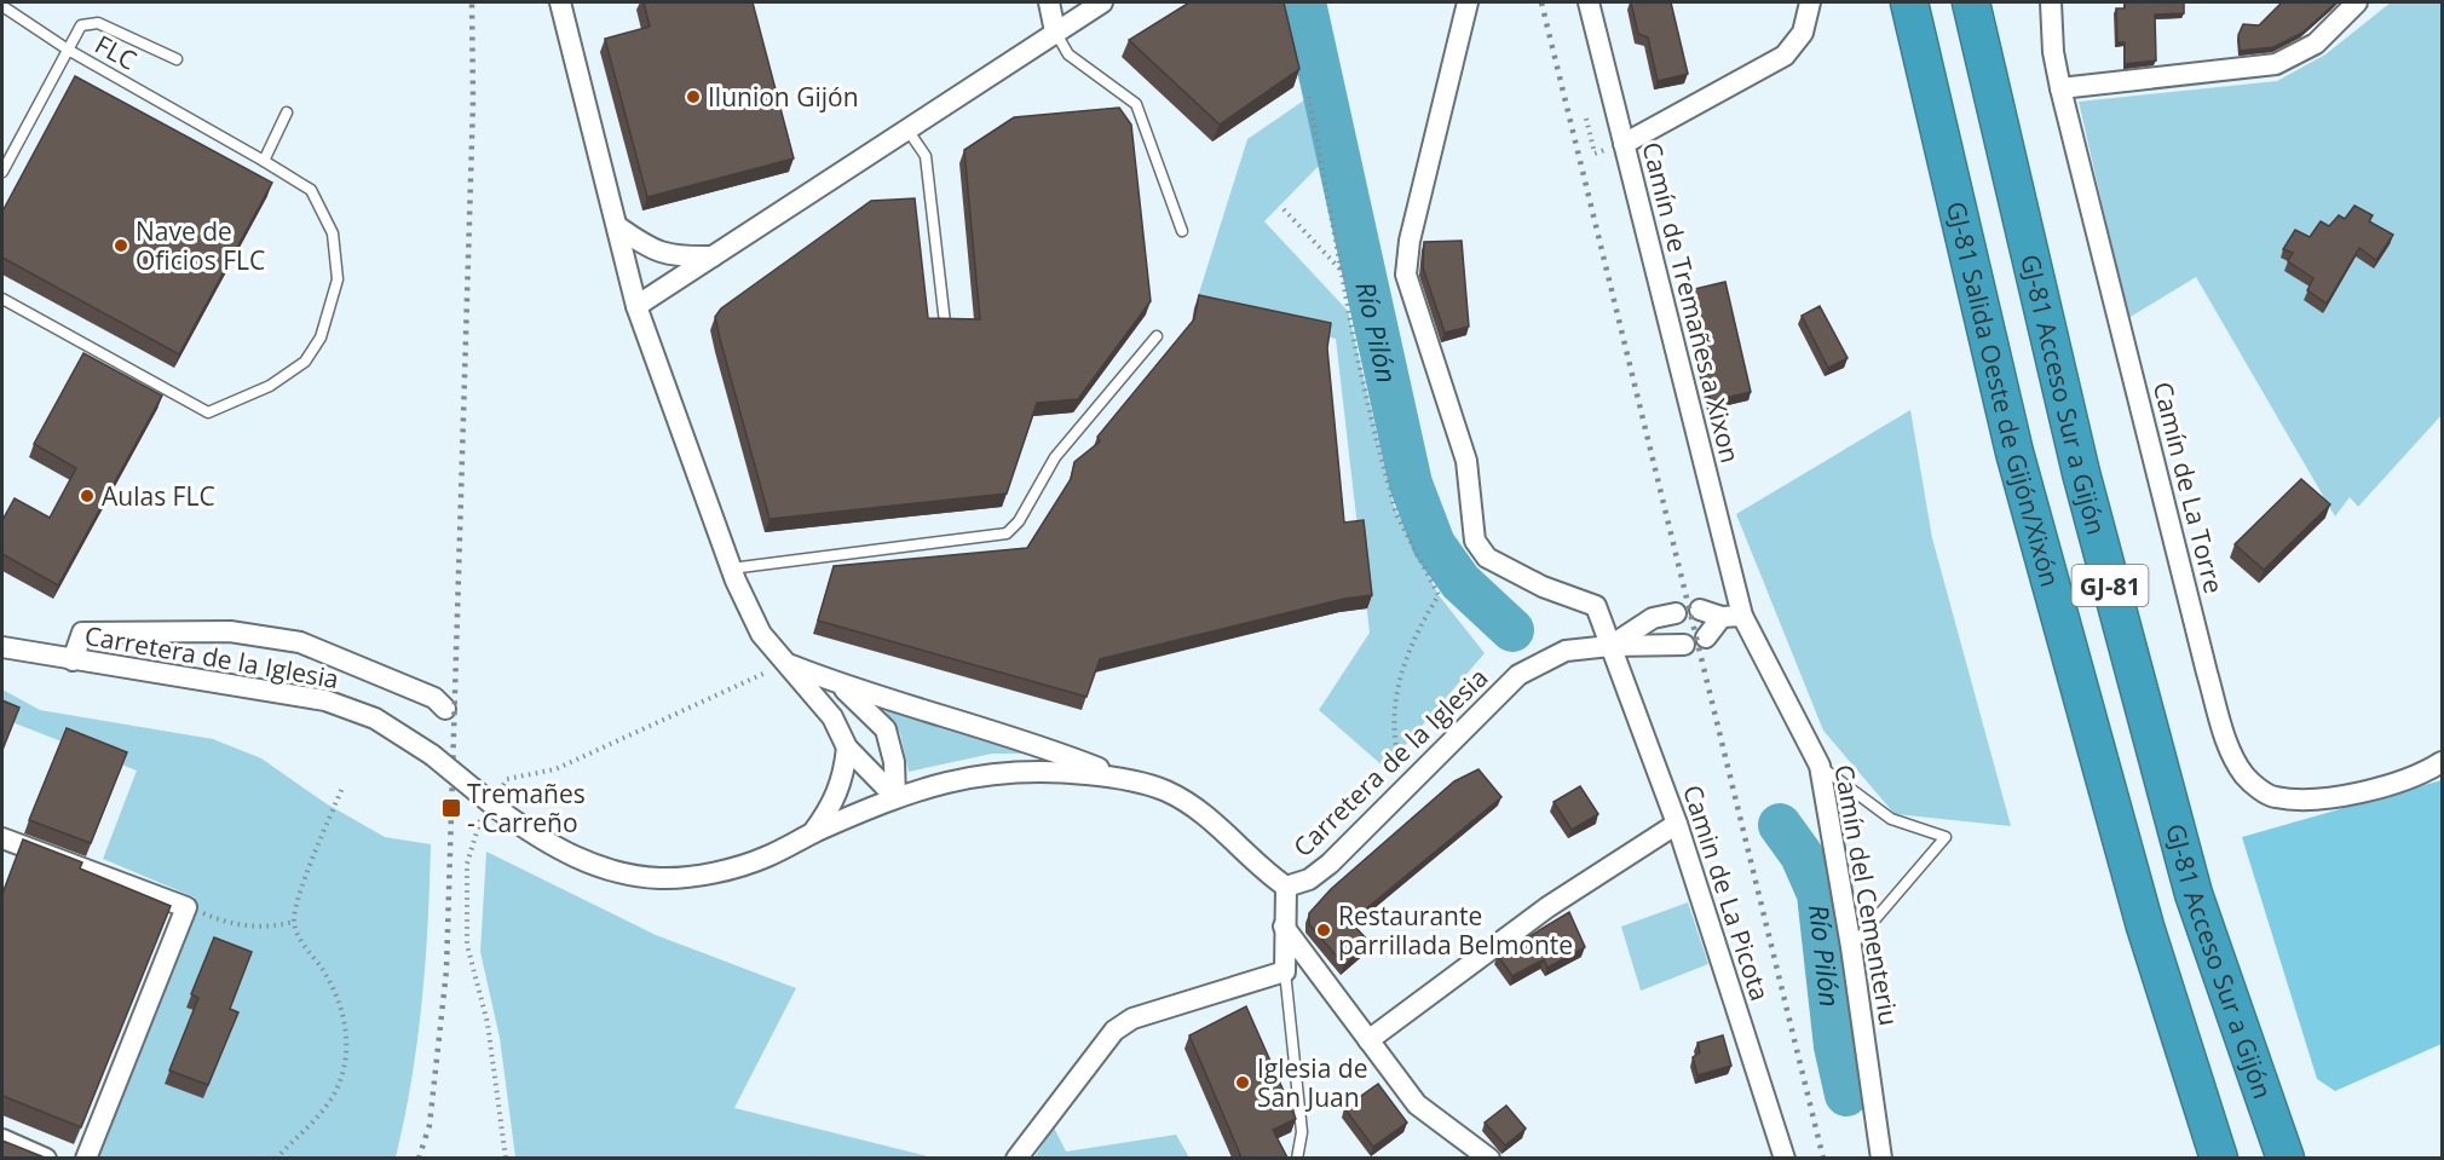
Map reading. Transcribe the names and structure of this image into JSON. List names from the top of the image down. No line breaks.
{"streets":{"highway":["GJ-81 Salida Oeste de Gijón/Xixón","GJ-81 Acceso Sur a Gijón","GJ-81"],"street":["Camín de Tremañes a Xixon","Camín de La Torre","Carretera de la Iglesia","Camin de La Picota","Camín del Cementeriu"],"lane":["FLC"]},"crossings":[["Camín de Tremañes a Xixon","Camín del Cementeriu"],["Carretera de la Iglesia","Camin de La Picota"]],"water":["Río Pilón"],"places":{"other":["Ilunion Gijón","Nave de Oficios FLC","Aulas FLC","Restaurante parrillada Belmonte","Iglesia de San Juan"],"transit":["Tremañes - Carreño"]}}
